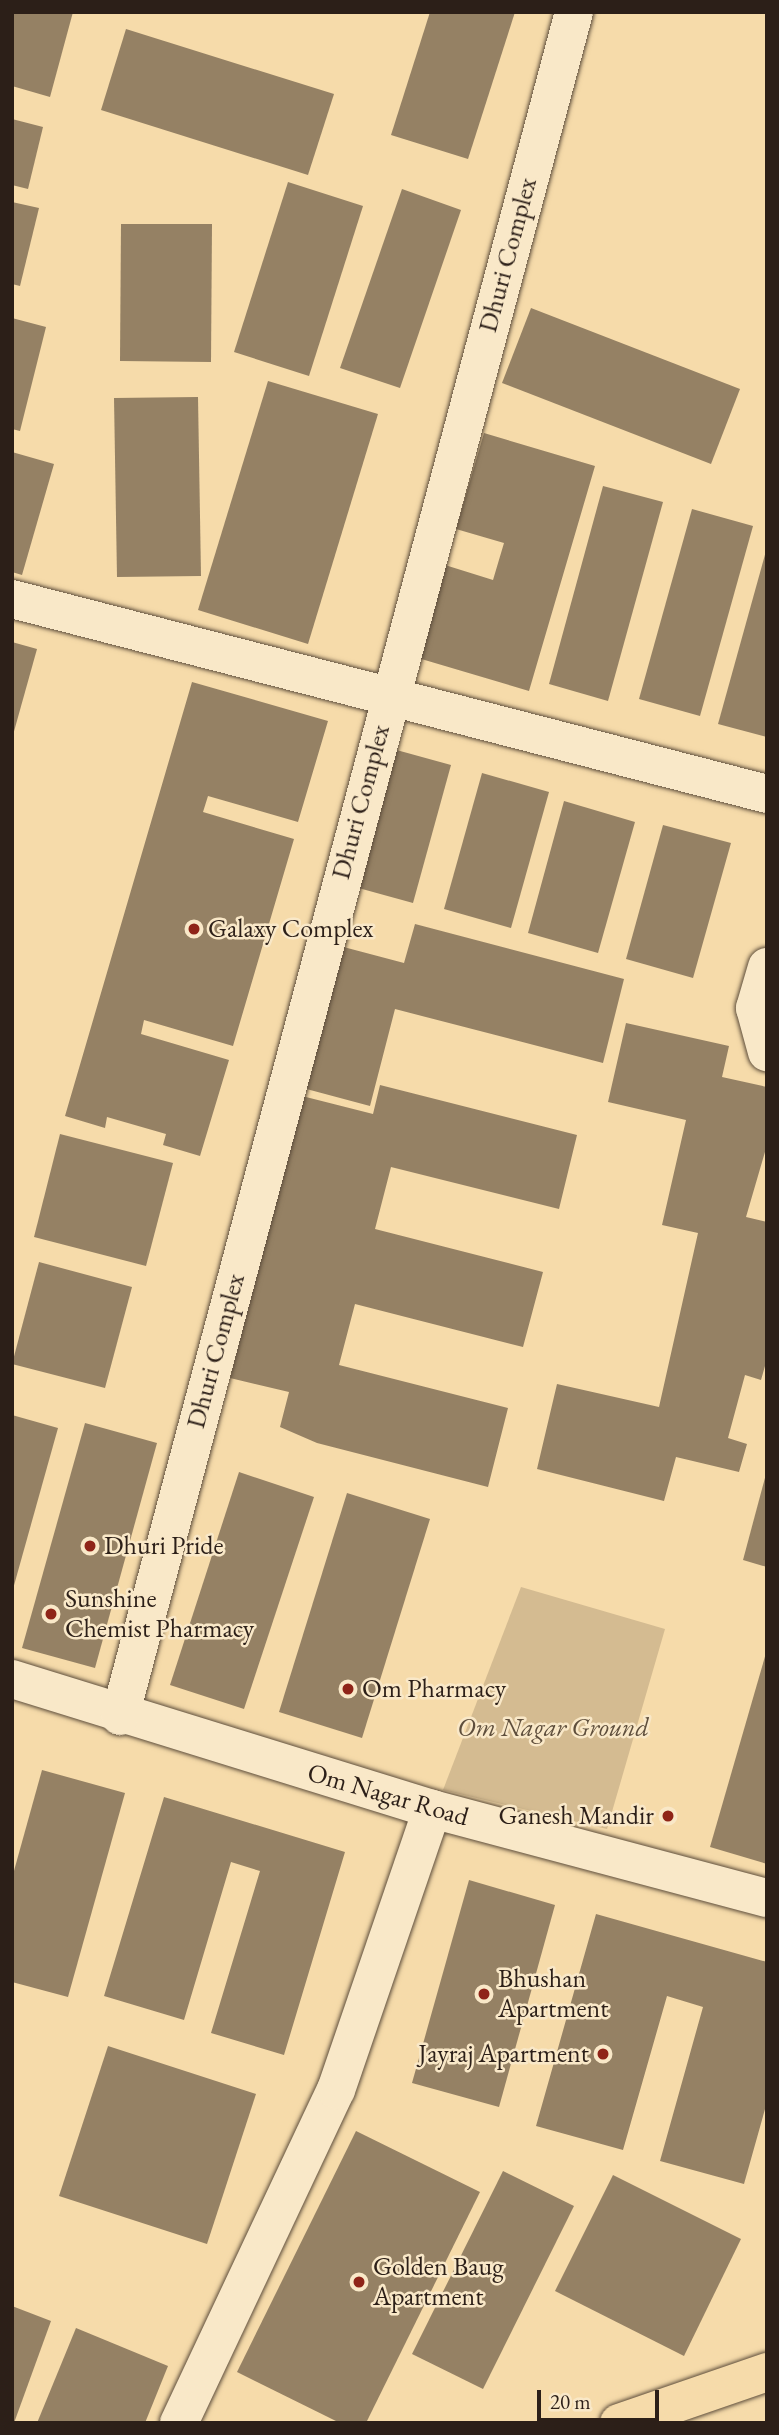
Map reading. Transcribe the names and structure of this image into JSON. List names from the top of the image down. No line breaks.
{"streets":{"street":["Dhuri Complex","Om Nagar Road"]},"crossings":[["Dhuri Complex","Om Nagar Road"]],"parks":["Om Nagar Ground"],"places":["Galaxy Complex","Dhuri Pride","Sunshine Chemist Pharmacy","Om Pharmacy","Ganesh Mandir","Bhushan Apartment","Jayraj Apartment","Golden Baug Apartment"],"scale_bar":"20 m"}
